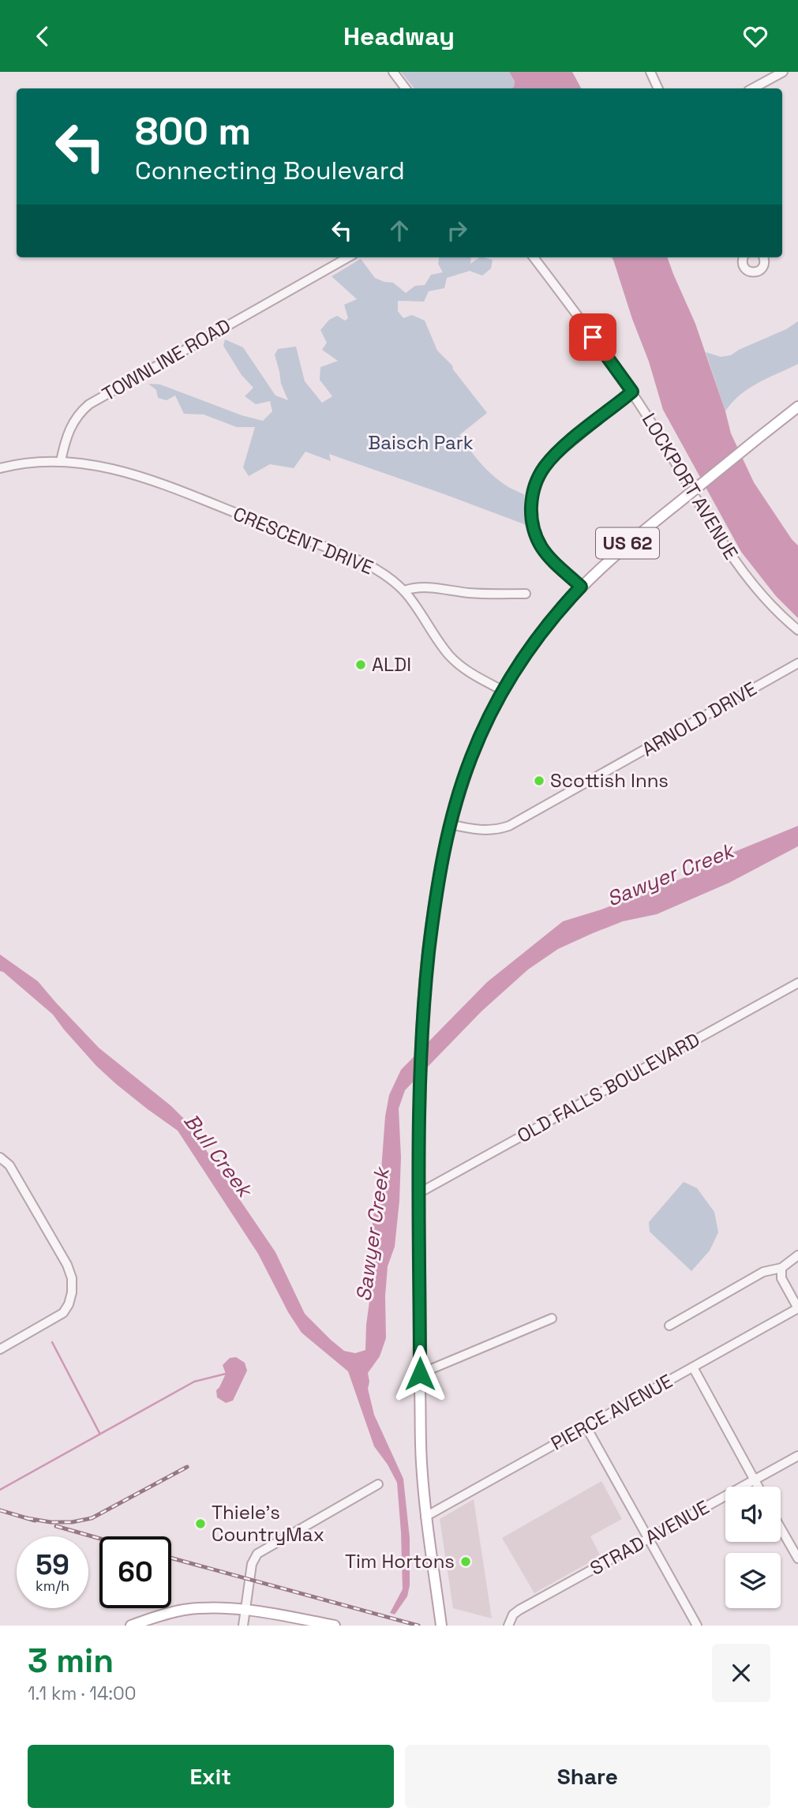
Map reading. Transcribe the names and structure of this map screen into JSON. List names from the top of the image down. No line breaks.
{"streets":{"main road":["US 62"],"street":["TOWNLINE ROAD","LOCKPORT AVENUE","CRESCENT DRIVE","ARNOLD DRIVE","OLD FALLS BOULEVARD","PIERCE AVENUE","STRAD AVENUE"]},"crossings":[["TOWNLINE ROAD","CRESCENT DRIVE"],["CRESCENT DRIVE","US 62"],["US 62","ARNOLD DRIVE"],["US 62","OLD FALLS BOULEVARD"],["US 62","PIERCE AVENUE"]],"water":["Sawyer Creek","Bull Creek"],"parks":["Baisch Park"],"places":["ALDI","Scottish Inns","Thiele's CountryMax","Tim Hortons"],"page":{"header":"Headway","turn":["800 m","Connecting Boulevard"],"speed":"59 km/h","limit":"60","heading":["3 min","1.1 km · 14:00"],"buttons":["Exit","Share"]}}
